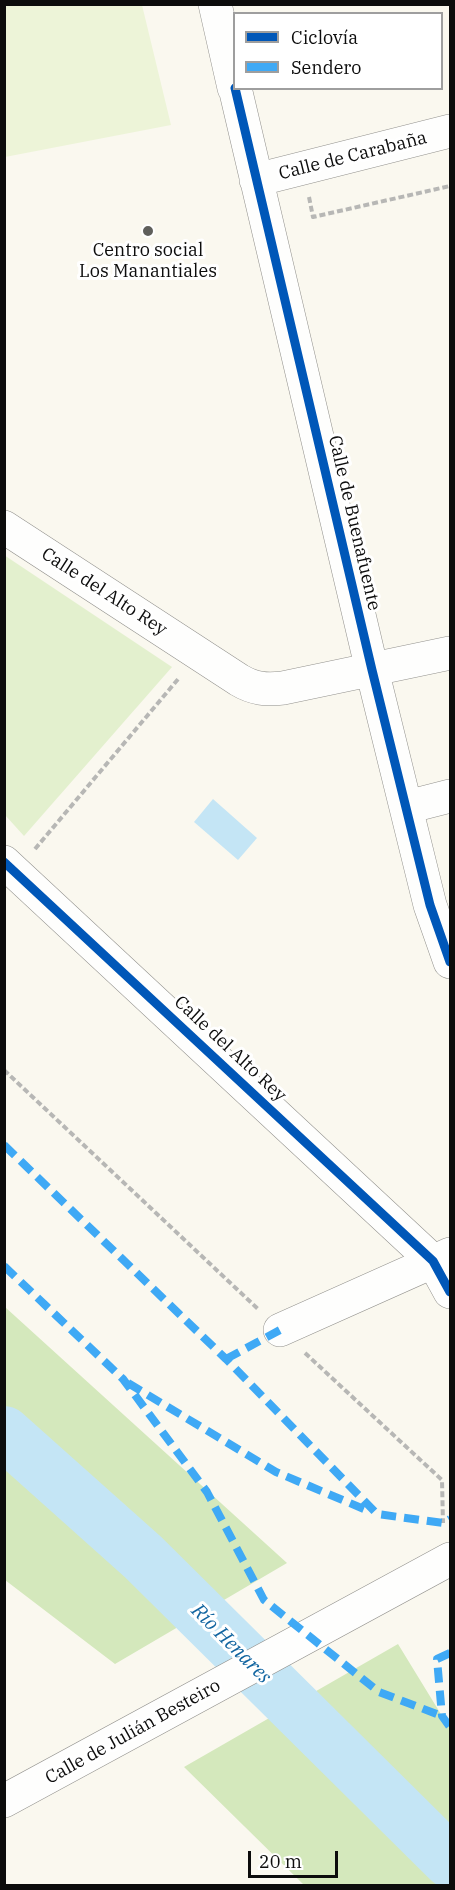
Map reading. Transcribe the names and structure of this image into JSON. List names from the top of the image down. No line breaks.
{"streets":{"street":["Calle de Carabaña","Calle de Buenafuente","Calle del Alto Rey","Calle de Julián Besteiro"]},"crossings":[["Calle de Carabaña","Calle de Buenafuente"],["Calle de Buenafuente","Calle del Alto Rey"]],"water":["Río Henares"],"places":["Centro social Los Manantiales"],"legend":["Ciclovía","Sendero"],"scale_bar":"20 m"}
